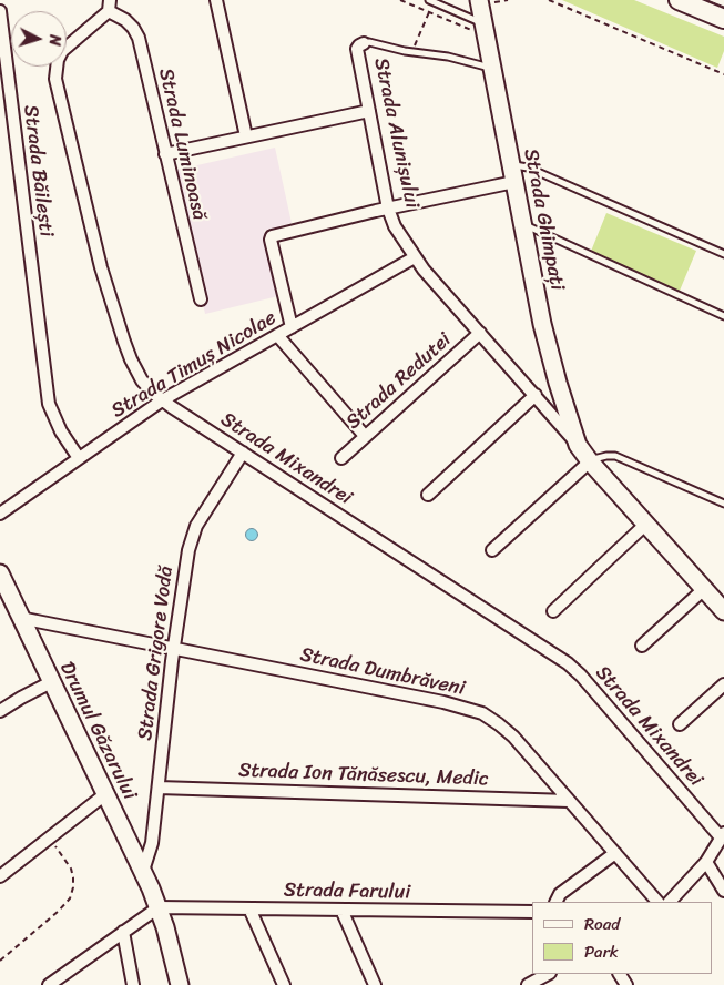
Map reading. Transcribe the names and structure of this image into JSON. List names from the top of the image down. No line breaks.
{"streets":{"street":["Strada Alunișului","Strada Luminoasă","Strada Băilești","Strada Ghimpați","Strada Timuș Nicolae","Strada Redutei","Strada Mixandrei","Strada Grigore Vodă","Strada Dumbrăveni","Drumul Găzarului","Strada Ion Tănăsescu, Medic","Strada Farului"]},"crossings":[["Strada Alunișului","Strada Ghimpați"],["Strada Alunișului","Strada Timuș Nicolae"],["Strada Alunișului","Strada Redutei"],["Strada Luminoasă","Strada Mixandrei"],["Strada Băilești","Strada Timuș Nicolae"],["Strada Timuș Nicolae","Strada Mixandrei"],["Strada Mixandrei","Strada Grigore Vodă"],["Strada Grigore Vodă","Strada Dumbrăveni"],["Strada Grigore Vodă","Drumul Găzarului"],["Strada Grigore Vodă","Strada Ion Tănăsescu, Medic"],["Strada Dumbrăveni","Drumul Găzarului"],["Strada Dumbrăveni","Strada Ion Tănăsescu, Medic"],["Drumul Găzarului","Strada Farului"]],"legend":["Road","Park"],"north":"right"}
